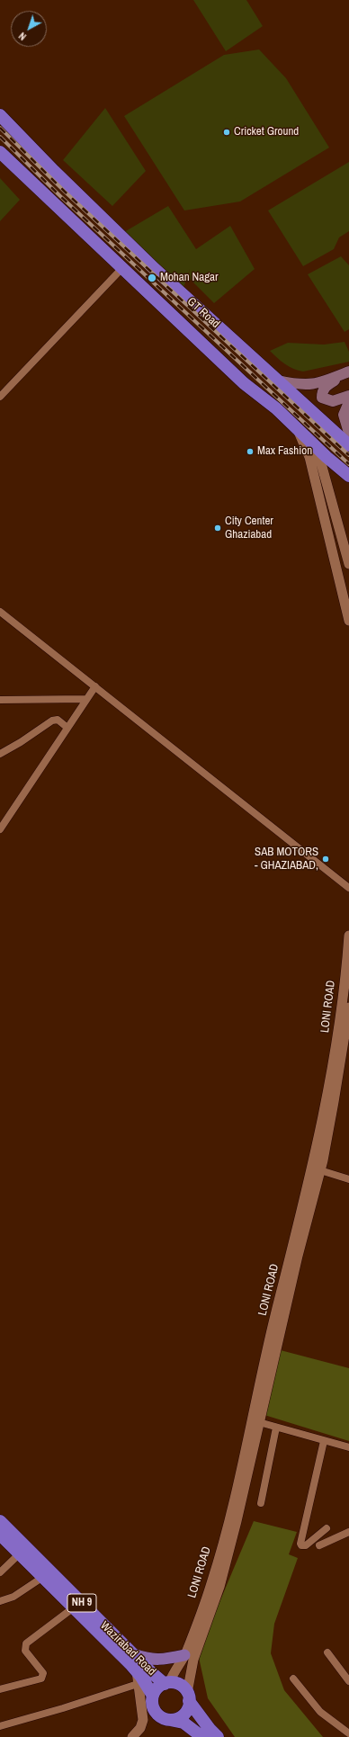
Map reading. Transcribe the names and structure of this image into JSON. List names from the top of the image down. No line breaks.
{"streets":{"highway":["GT Road","NH 9","Wazirabad Road"],"street":["LONI ROAD"]},"places":["Cricket Ground","Mohan Nagar","Max Fashion","City Center Ghaziabad","SAB MOTORS - GHAZIABAD,"],"north":"bottom left"}
